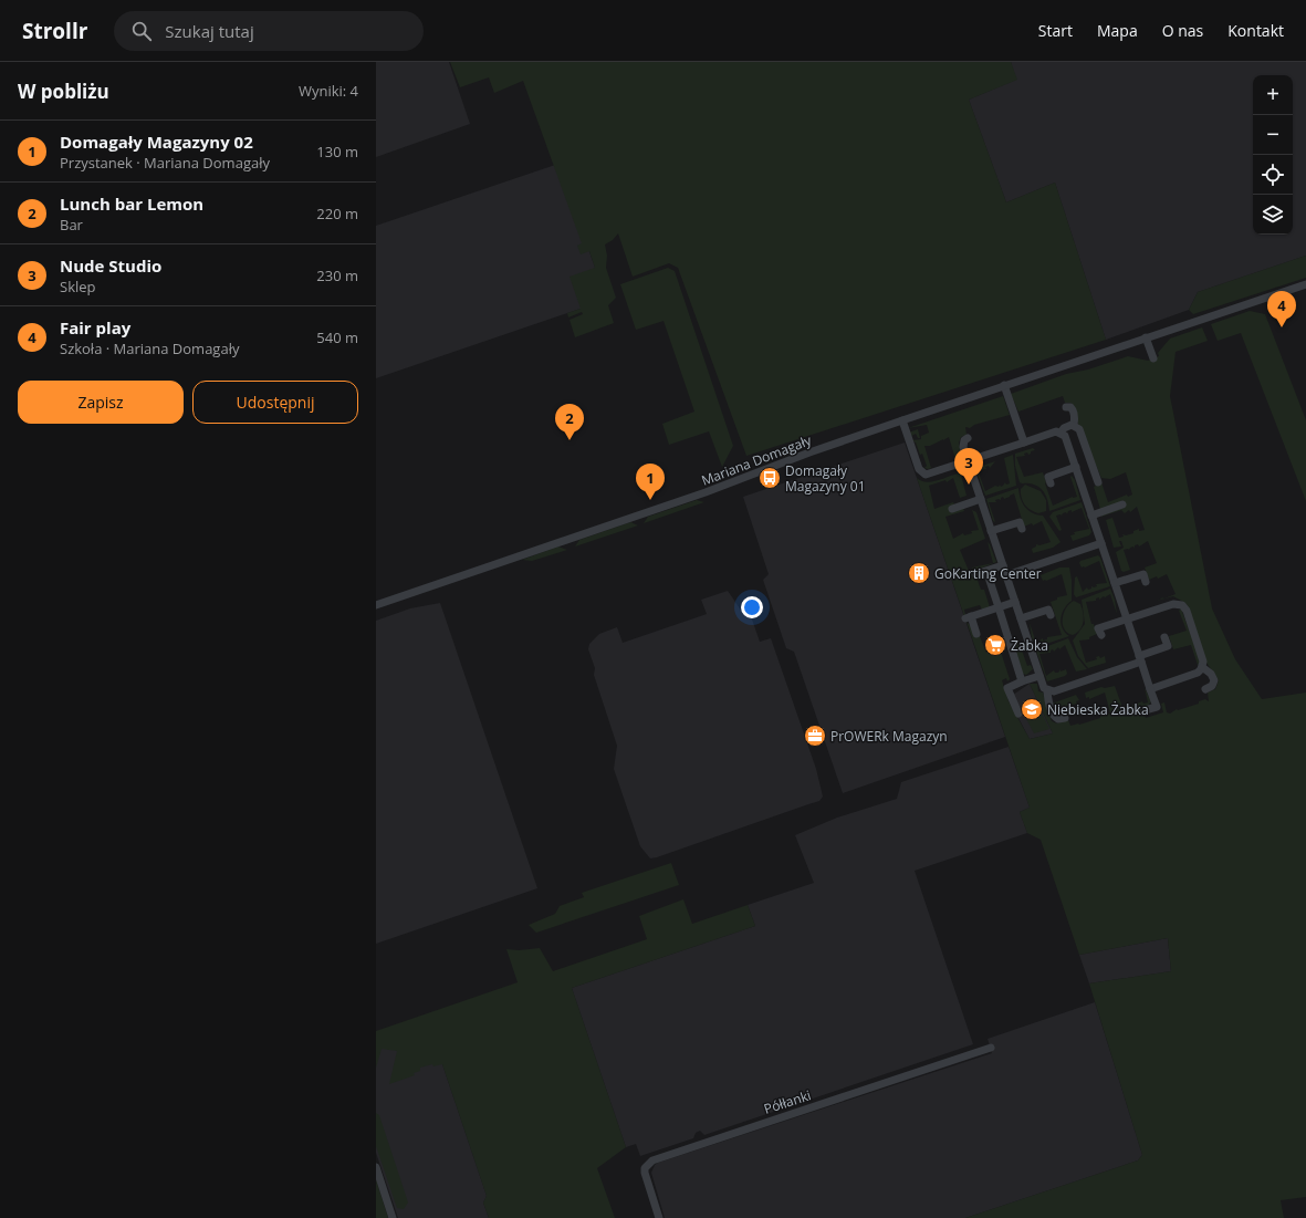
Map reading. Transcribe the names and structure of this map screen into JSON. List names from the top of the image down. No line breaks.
{"streets":{"street":["Mariana Domagały","Półłanki"]},"places":{"bus stop":["Domagały Magazyny 01"],"building":["GoKarting Center"],"supermarket":["Żabka"],"school or university":["Niebieska Żabka"],"office":["PrOWERk Magazyn"]},"page":{"header":"Strollr","search":"Szukaj tutaj","nav":["Start","Mapa","O nas","Kontakt"],"heading":["W pobliżu","Wyniki: 4"],"map_buttons":["+","−"],"list":[{"mark":"1","name":"Domagały Magazyny 02","note":"Przystanek · Mariana Domagały","value":"130 m"},{"mark":"2","name":"Lunch bar Lemon","note":"Bar","value":"220 m"},{"mark":"3","name":"Nude Studio","note":"Sklep","value":"230 m"},{"mark":"4","name":"Fair play","note":"Szkoła · Mariana Domagały","value":"540 m"}],"pins":["4","2","3","1"],"buttons":["Zapisz","Udostępnij"]}}
